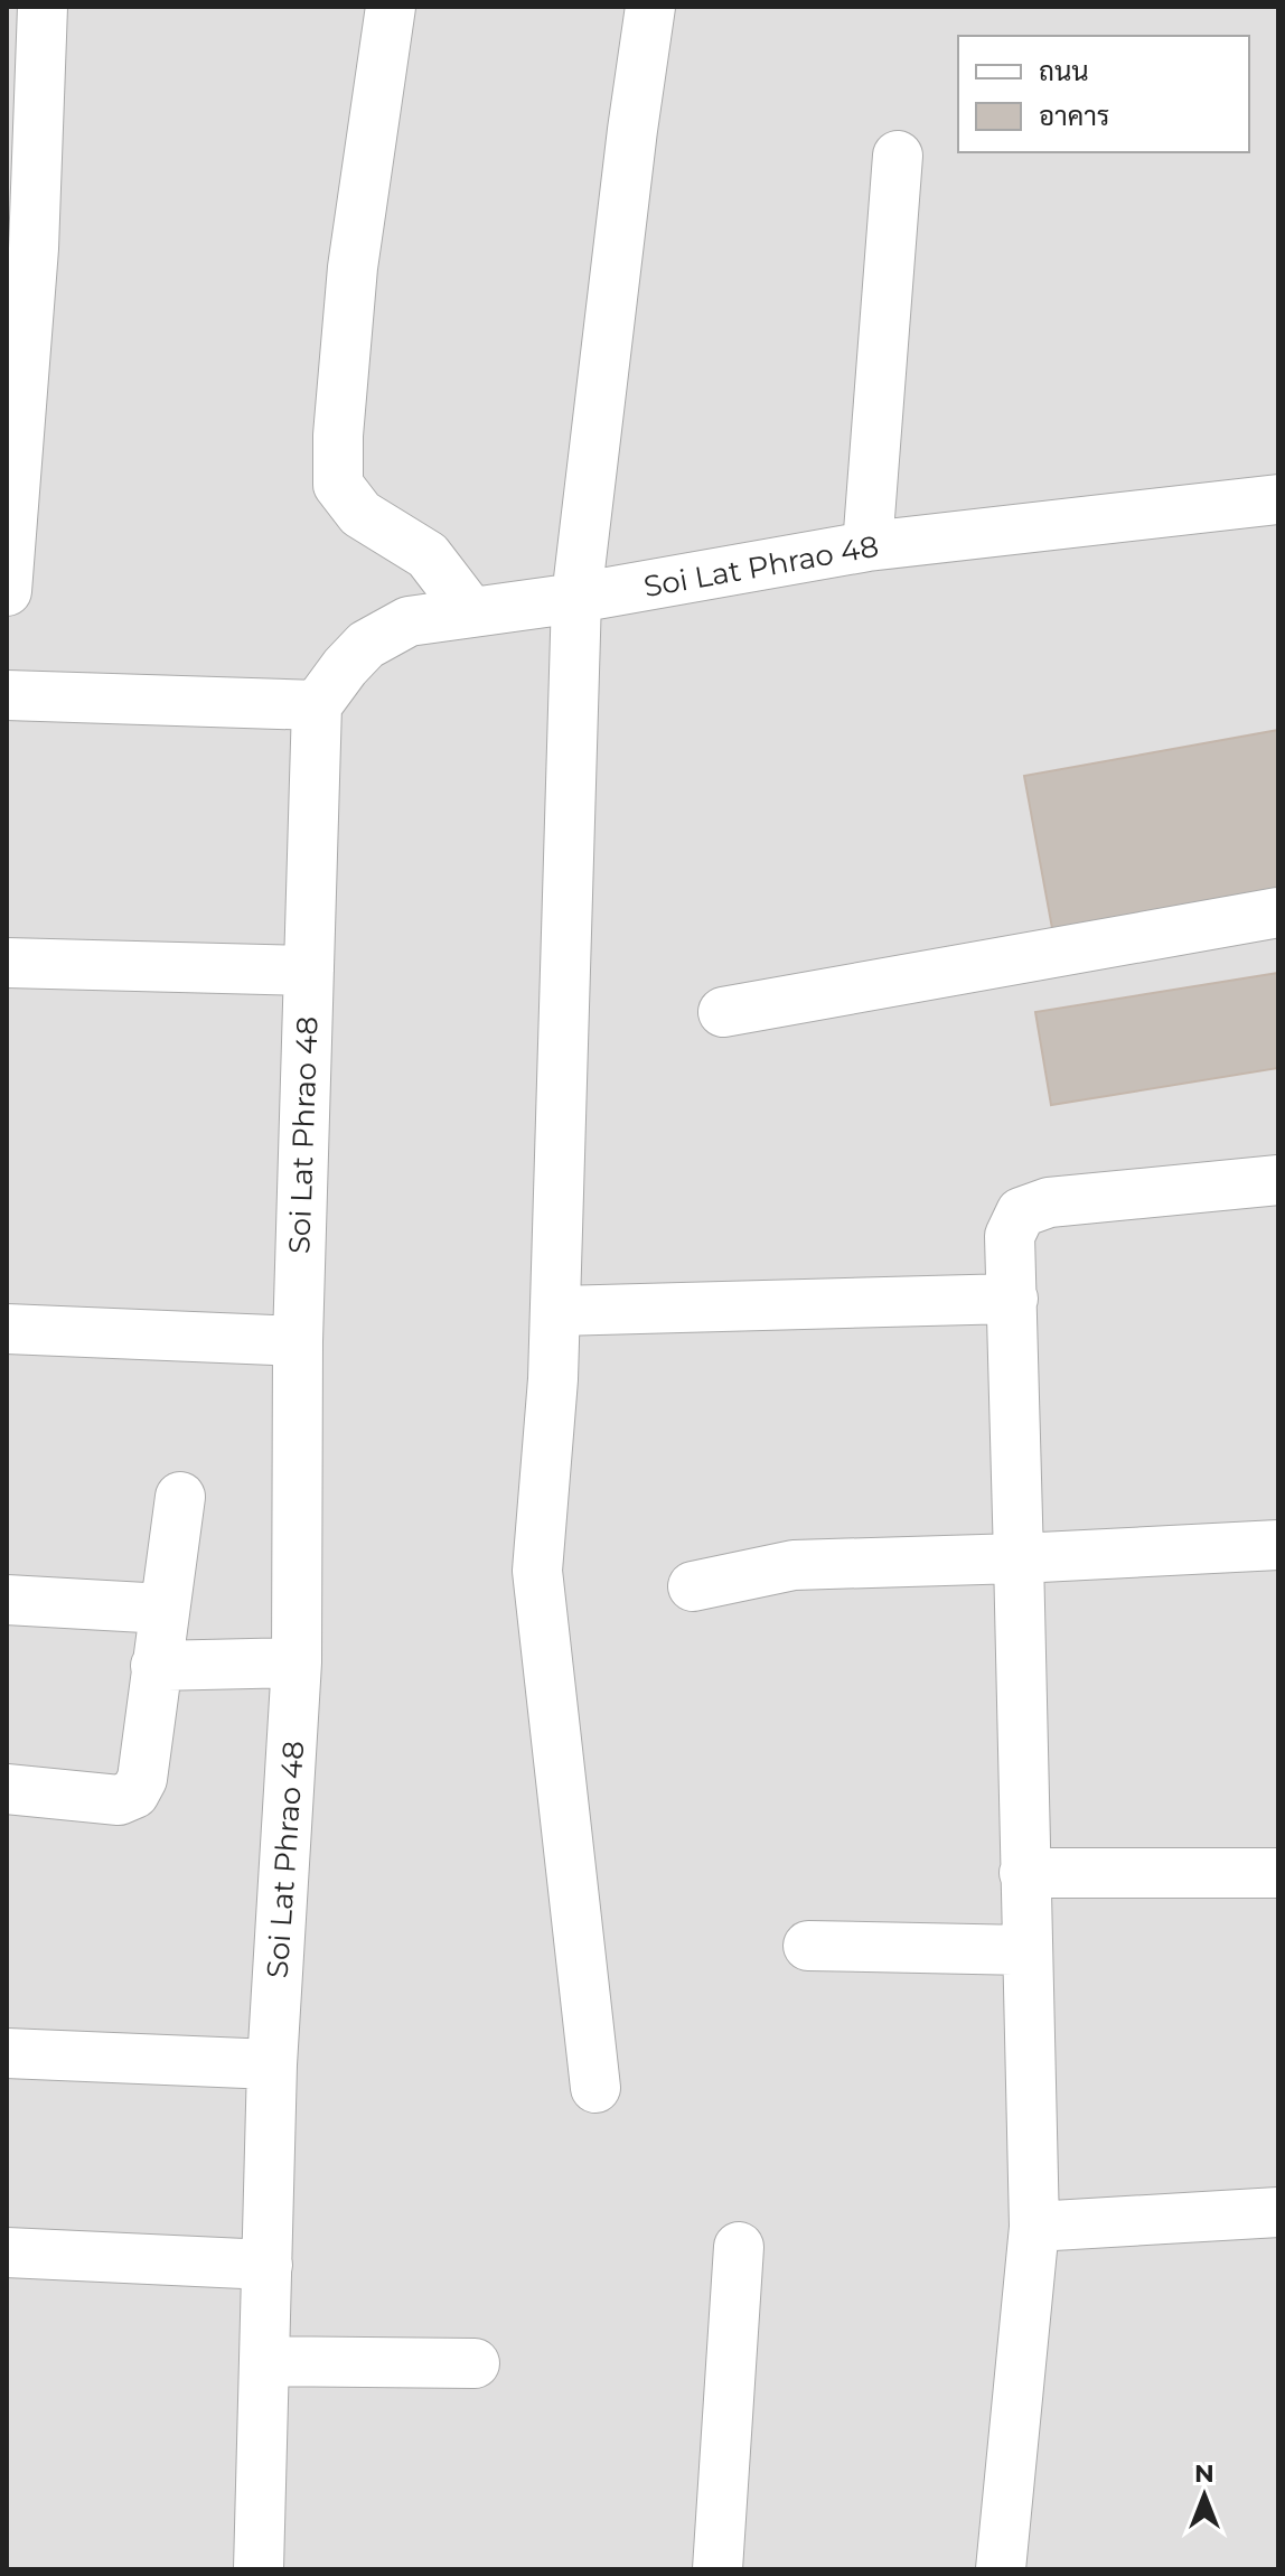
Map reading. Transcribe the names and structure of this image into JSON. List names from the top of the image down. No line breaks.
{"streets":{"street":["Soi Lat Phrao 48"]},"legend":["ถนน","อาคาร"],"north":"top"}
